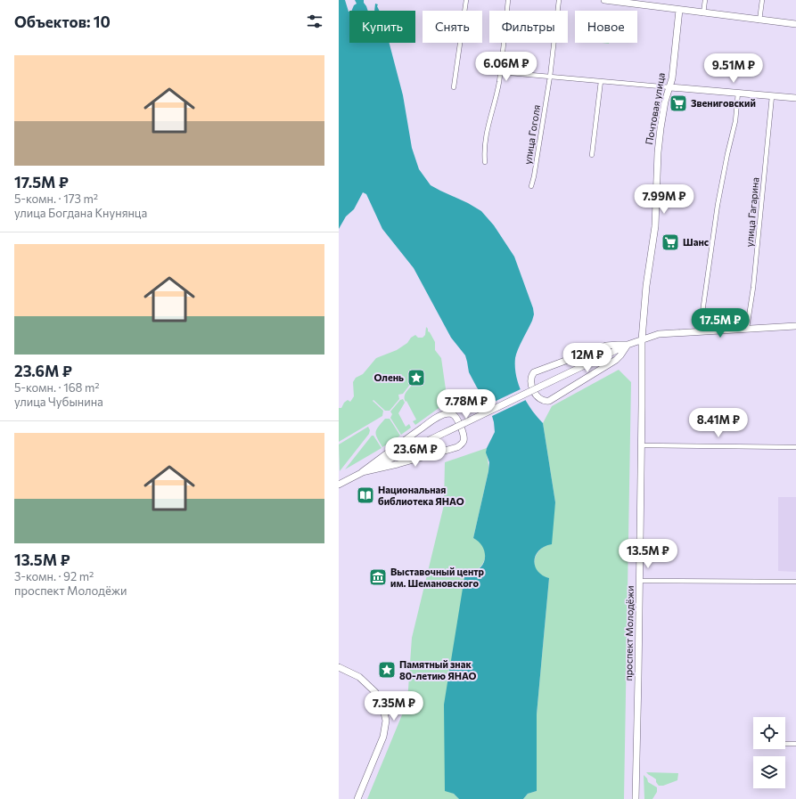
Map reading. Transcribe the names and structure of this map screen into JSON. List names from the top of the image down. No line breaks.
{"streets":{"street":["Почтовая улица","улица Гоголя","улица Гагарина","проспект Молодёжи"]},"crossings":[["Почтовая улица","проспект Молодёжи"]],"places":{"supermarket":["Звениговский","Шанс"],"place":["Олень","Памятный знак 80-летию ЯНАО"],"library":["Национальная библиотека ЯНАО"],"museum":["Выставочный центр им. Шемановского"]},"page":{"heading":"Объектов: 10","chip":["Купить","Снять","Фильтры","Новое"],"list":[{"name":"17.5M ₽","note":"5-комн. · 173 m² · улица Богдана Кнунянца"},{"name":"23.6M ₽","note":"5-комн. · 168 m² · улица Чубынина"},{"name":"13.5M ₽","note":"3-комн. · 92 m² · проспект Молодёжи"}],"price":["6.06M ₽","9.51M ₽","7.99M ₽","17.5M ₽","12M ₽","7.78M ₽","8.41M ₽","23.6M ₽","13.5M ₽","7.35M ₽"]}}
